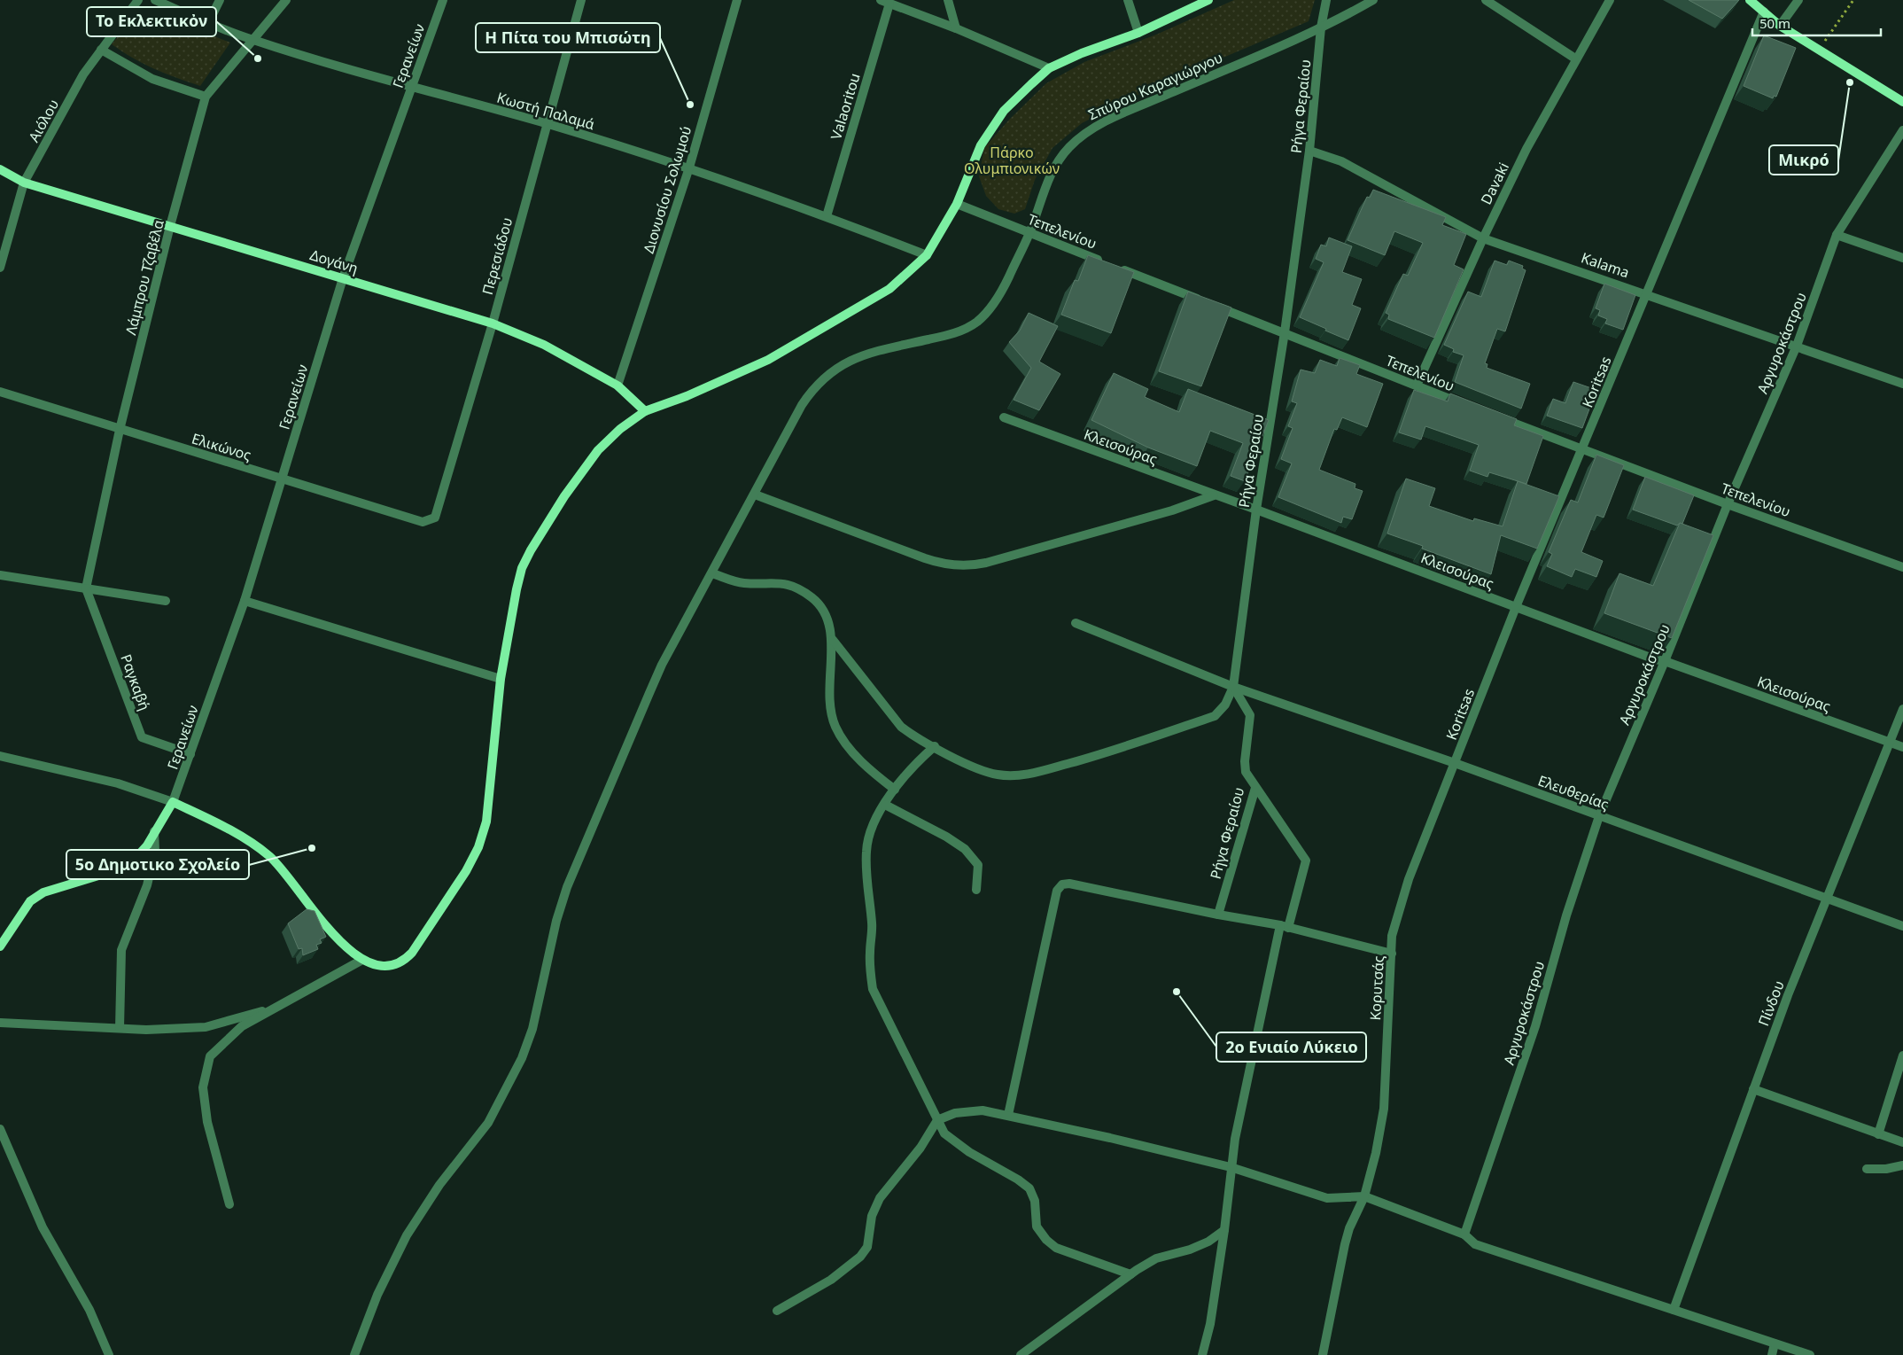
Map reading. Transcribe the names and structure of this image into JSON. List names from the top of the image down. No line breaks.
{"streets":{"street":["Γερανείων","Σπύρου Καραγιώργου","Valaoritou","Ρήγα Φεραίου","Κωστή Παλαμά","Αιόλου","Davaki","Διονυσίου Σολωμού","Τεπελενίου","Περεσιάδου","Δογάνη","Kalama","Λάμπρου Τζαβέλα","Αργυροκάστρου","Koritsas","Ελικώνος","Κλεισούρας","Ραγκαβή","Ελευθερίας","Κορυτσάς","Πίνδου"]},"crossings":[["Γερανείων","Κωστή Παλαμά"],["Γερανείων","Δογάνη"],["Γερανείων","Ελικώνος"],["Γερανείων","Ραγκαβή"],["Σπύρου Καραγιώργου","Ρήγα Φεραίου"],["Σπύρου Καραγιώργου","Τεπελενίου"],["Valaoritou","Κωστή Παλαμά"],["Ρήγα Φεραίου","Τεπελενίου"],["Ρήγα Φεραίου","Kalama"],["Ρήγα Φεραίου","Κλεισούρας"],["Ρήγα Φεραίου","Ελευθερίας"],["Κωστή Παλαμά","Διονυσίου Σολωμού"],["Κωστή Παλαμά","Περεσιάδου"],["Κωστή Παλαμά","Λάμπρου Τζαβέλα"],["Αιόλου","Δογάνη"],["Davaki","Τεπελενίου"],["Davaki","Kalama"],["Διονυσίου Σολωμού","Δογάνη"],["Τεπελενίου","Αργυροκάστρου"],["Τεπελενίου","Koritsas"],["Περεσιάδου","Δογάνη"],["Περεσιάδου","Ελικώνος"],["Δογάνη","Λάμπρου Τζαβέλα"],["Kalama","Αργυροκάστρου"],["Kalama","Koritsas"],["Λάμπρου Τζαβέλα","Ελικώνος"],["Λάμπρου Τζαβέλα","Ραγκαβή"],["Αργυροκάστρου","Κλεισούρας"],["Αργυροκάστρου","Ελευθερίας"],["Koritsas","Κλεισούρας"],["Koritsas","Ελευθερίας"],["Koritsas","Κορυτσάς"],["Κλεισούρας","Πίνδου"],["Ελευθερίας","Κορυτσάς"],["Ελευθερίας","Πίνδου"]],"parks":["Πάρκο Ολυμπιονικών"],"places":["Το Εκλεκτικὀν","Μικρό","Η Πίτα του Μπισώτη","5o Δημοτικο Σχολείο","2ο Ενιαίο Λύκειο"],"scale_bar":"50 m"}
